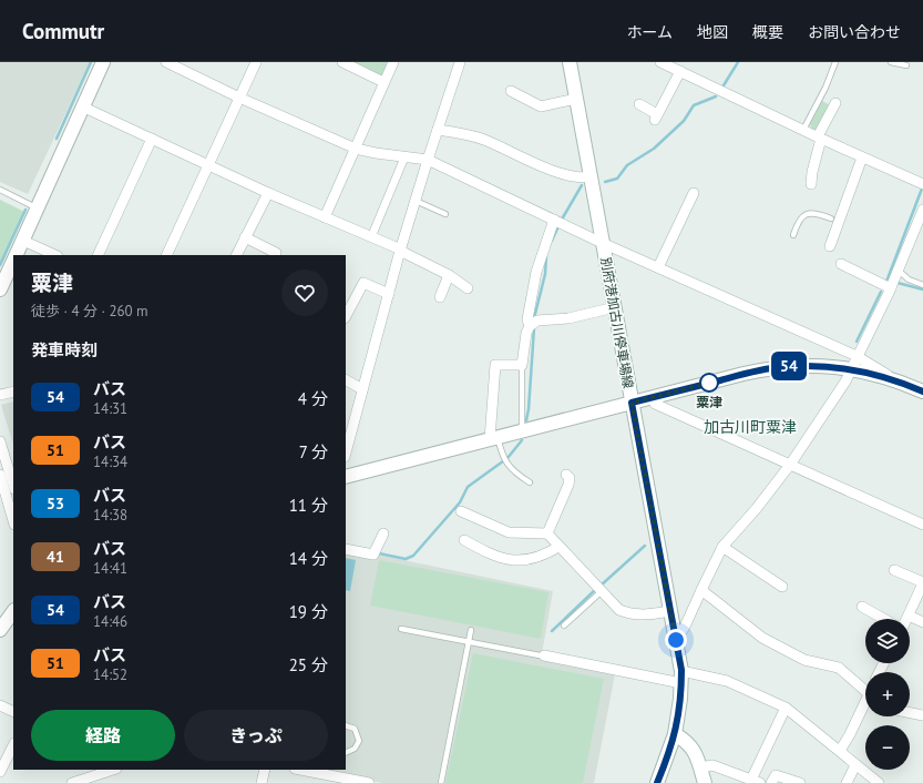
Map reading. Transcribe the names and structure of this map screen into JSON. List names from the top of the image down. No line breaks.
{"streets":{"street":["別府港加古川停車場線"]},"districts":["加古川町粟津"],"places":["粟津"],"lines":["bus line 54"],"page":{"header":"Commutr","nav":["ホーム","地図","概要","お問い合わせ"],"on_map":"54","heading":[["粟津","徒歩 · 4 分 · 260 m"],"発車時刻"],"list":[{"mark":"54","name":"バス","note":"14:31","value":"4 分"},{"mark":"51","name":"バス","note":"14:34","value":"7 分"},{"mark":"53","name":"バス","note":"14:38","value":"11 分"},{"mark":"41","name":"バス","note":"14:41","value":"14 分"},{"mark":"54","name":"バス","note":"14:46","value":"19 分"},{"mark":"51","name":"バス","note":"14:52","value":"25 分"}],"map_buttons":["+","−"],"buttons":["経路","きっぷ"]}}
